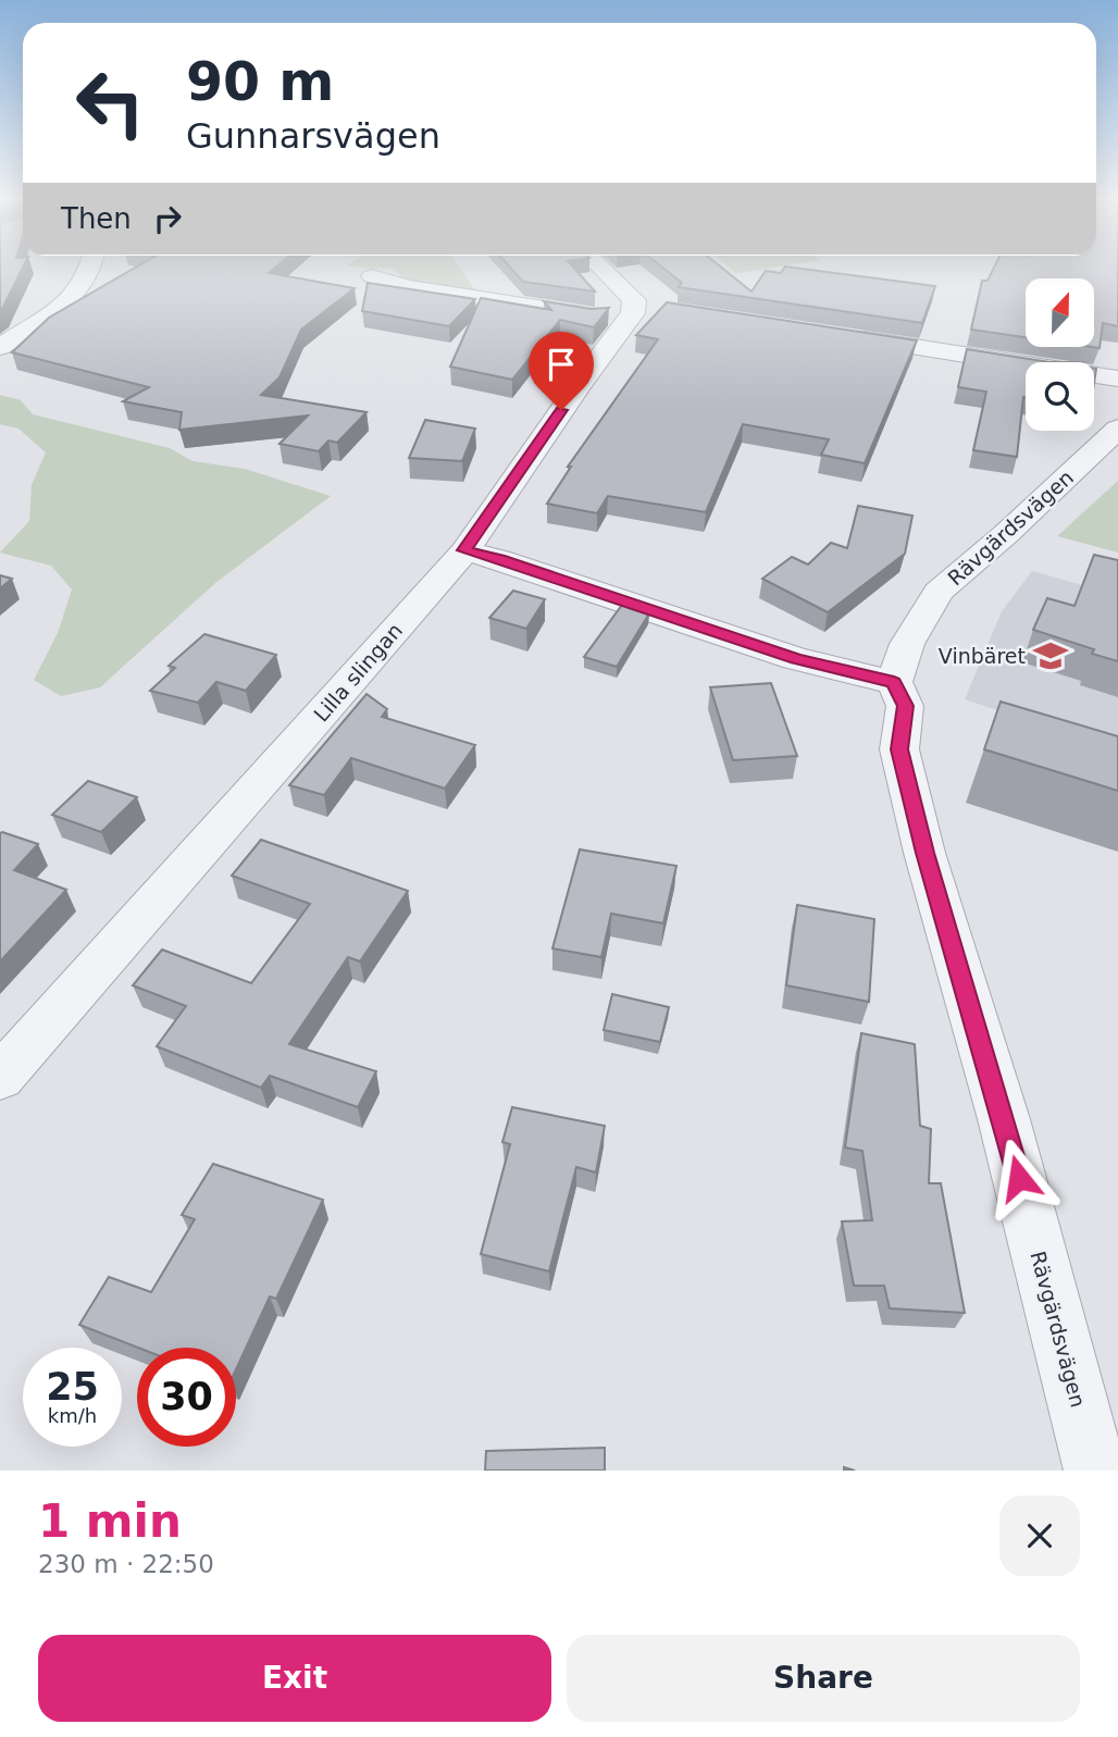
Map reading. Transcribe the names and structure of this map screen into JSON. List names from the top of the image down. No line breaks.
{"streets":{"street":["Rävgärdsvägen","Lilla slingan"]},"places":{"school or university":["Vinbäret"]},"north":"top","page":{"turn":["90 m","Gunnarsvägen"],"then":"Then","speed":"25 km/h","limit":"30","heading":["1 min","230 m · 22:50"],"buttons":["Exit","Share"]}}
